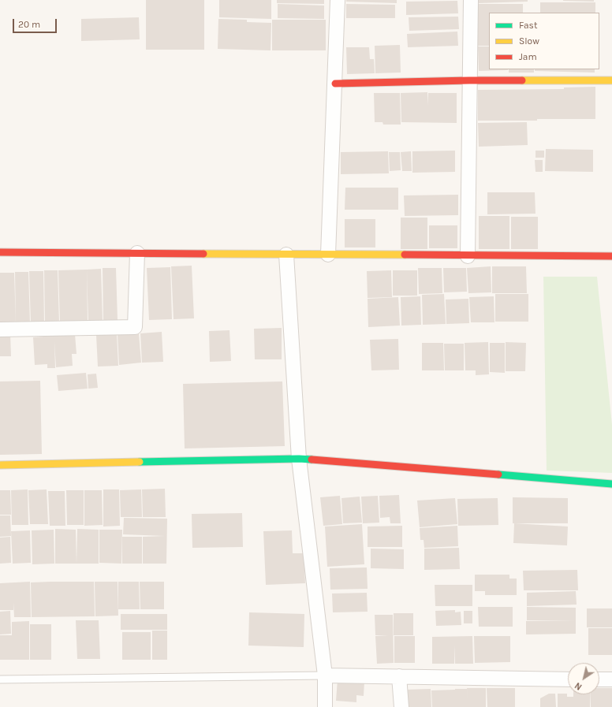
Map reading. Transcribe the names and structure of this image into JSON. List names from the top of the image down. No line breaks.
{"legend":["Fast","Slow","Jam"],"scale_bar":"20 m","north":"bottom left"}
